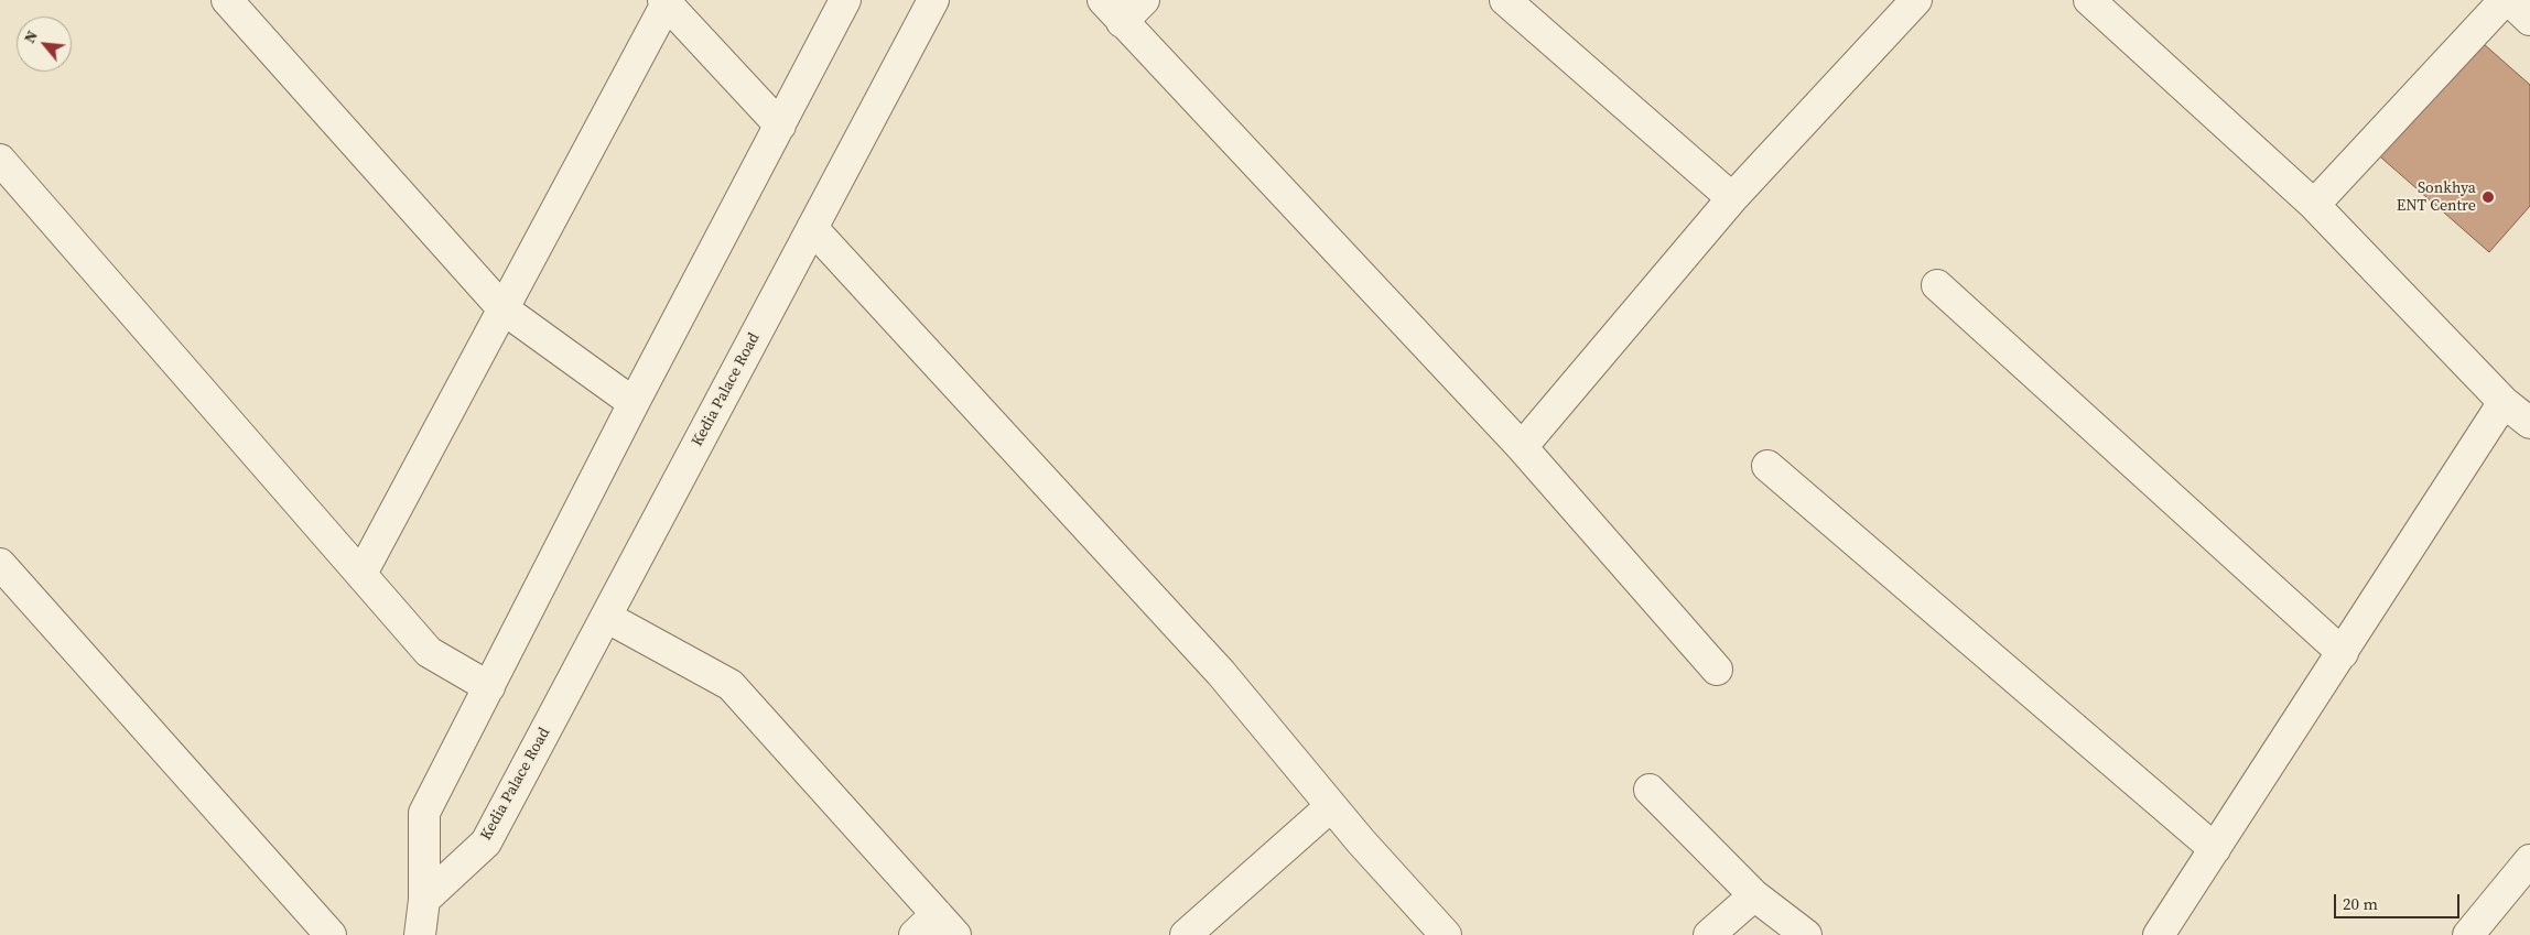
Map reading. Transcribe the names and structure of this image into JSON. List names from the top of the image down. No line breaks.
{"streets":{"street":["Kedia Palace Road"]},"places":["Sonkhya ENT Centre"],"scale_bar":"20 m","north":"top left"}
